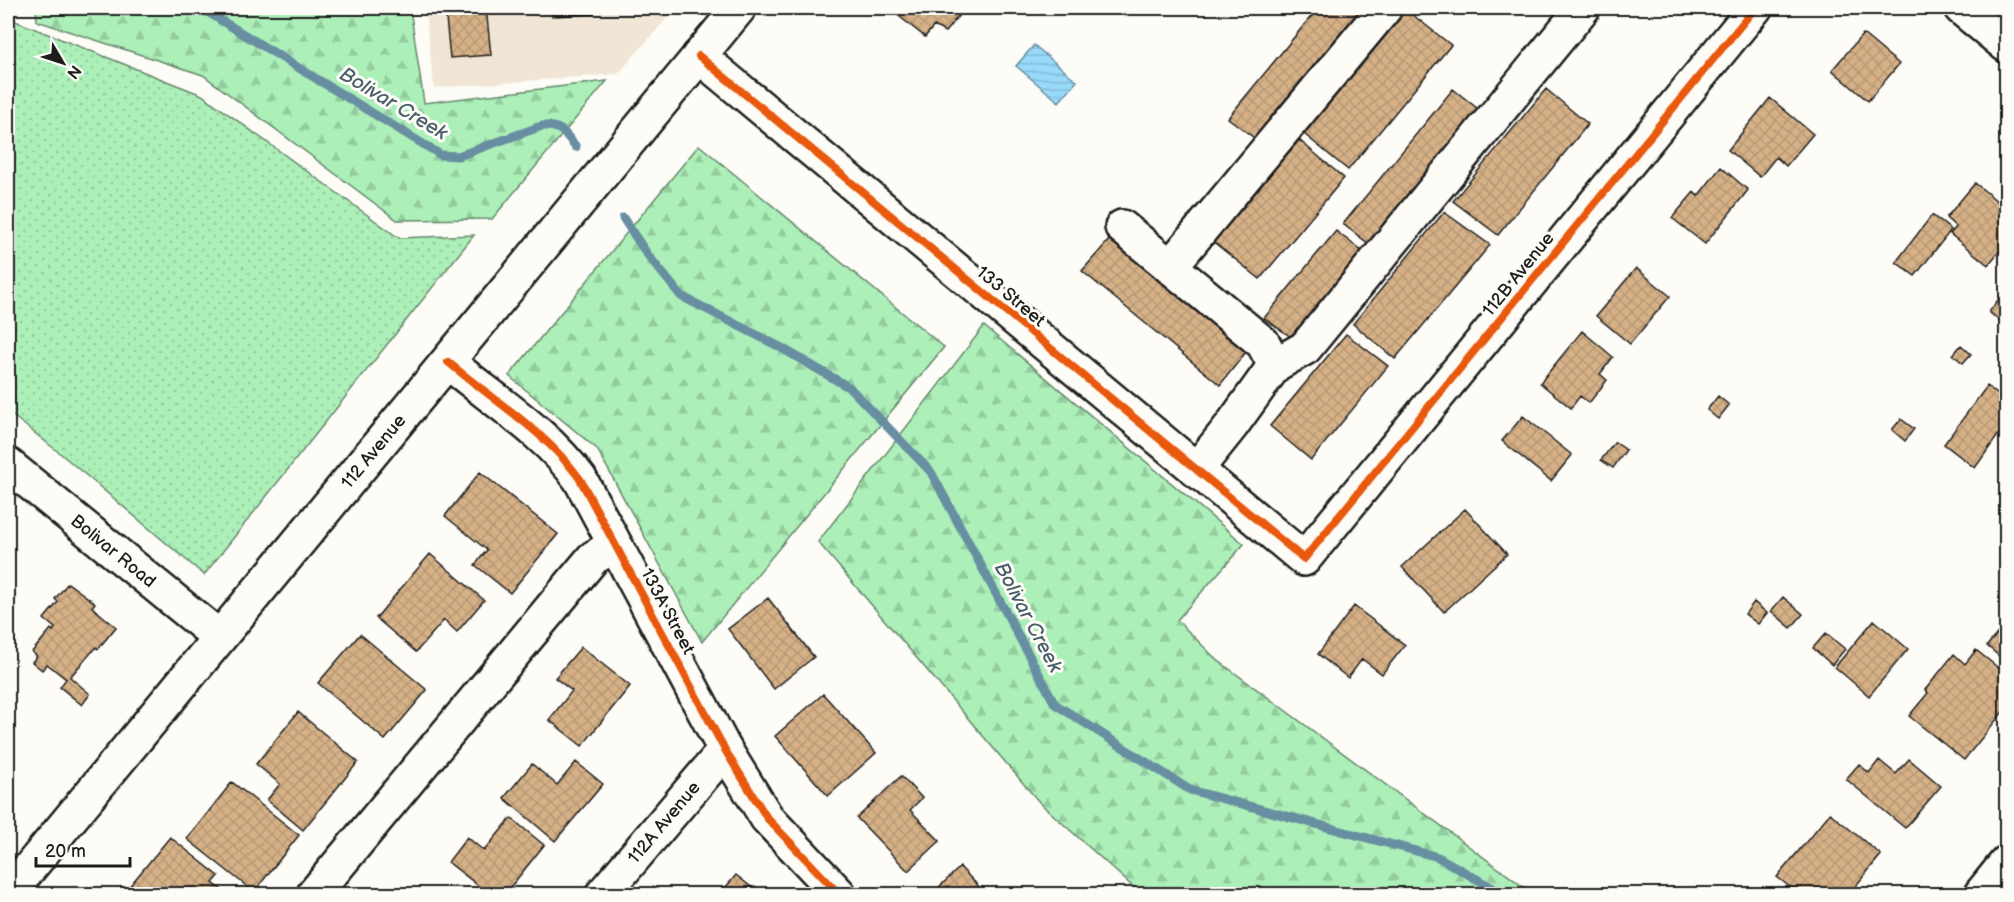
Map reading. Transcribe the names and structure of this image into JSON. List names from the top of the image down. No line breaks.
{"streets":{"street":["112B Avenue","133 Street","112 Avenue","Bolivar Road","133A Street","112A Avenue"]},"crossings":[["112B Avenue","133 Street"],["133 Street","112 Avenue"],["112 Avenue","Bolivar Road"],["112 Avenue","133A Street"],["133A Street","112A Avenue"]],"water":["Bolivar Creek"],"scale_bar":"20 m","north":"bottom right"}
